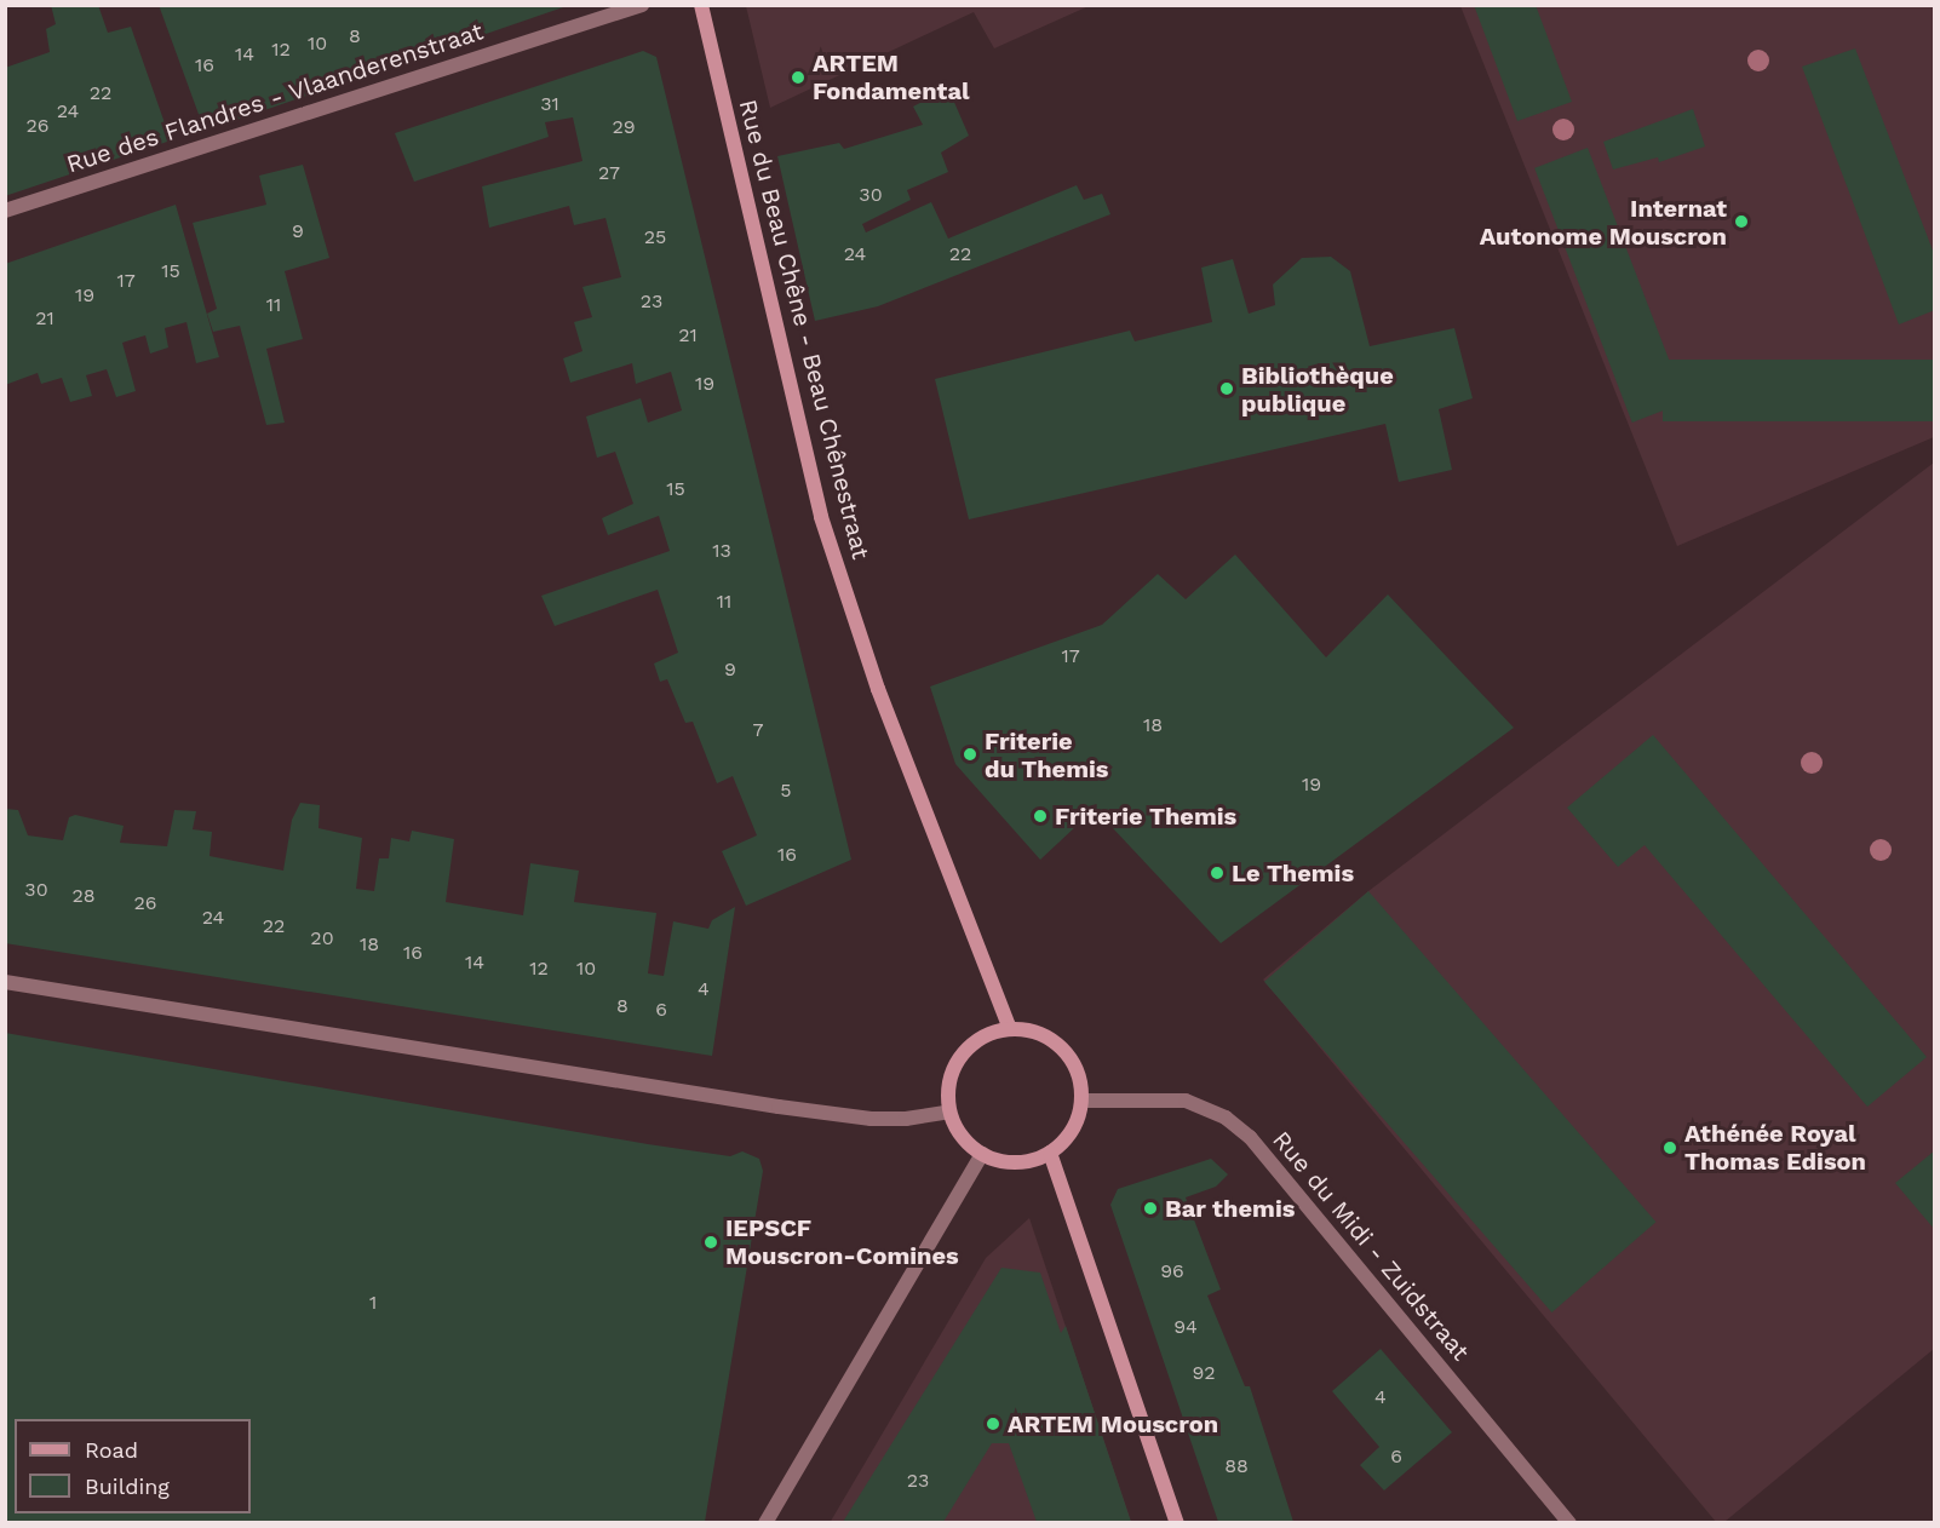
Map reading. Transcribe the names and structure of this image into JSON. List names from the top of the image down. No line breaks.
{"streets":{"street":["Rue des Flandres - Vlaanderenstraat","Rue du Beau Chêne - Beau Chênestraat","Rue du Midi - Zuidstraat"]},"crossings":[["Rue du Beau Chêne - Beau Chênestraat","Rue du Midi - Zuidstraat"]],"places":["ARTEM Fondamental","Internat Autonome Mouscron","Bibliothèque publique","Friterie du Themis","Friterie Themis","Le Themis","Athénée Royal Thomas Edison","Bar themis","IEPSCF Mouscron-Comines","ARTEM Mouscron"],"house_numbers":["8","10","12","14","16","22","31","24","26","29","27","30","9","25","24","22","15","17","19","23","11","21","21","19","15","13","11","17","9","18","7","19","5","16","30","28","26","24","22","20","18","16","14","12","10","4","8","6","96","1","94","92","4","6","88","23"],"legend":["Road","Building"]}
